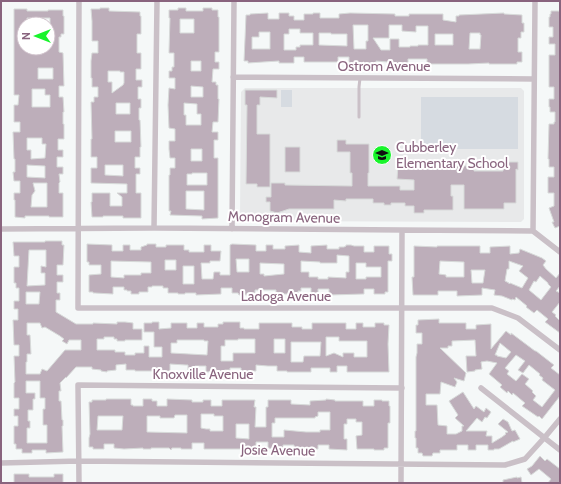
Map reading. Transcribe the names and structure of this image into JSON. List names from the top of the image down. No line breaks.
{"streets":{"street":["Ostrom Avenue","Monogram Avenue","Ladoga Avenue","Knoxville Avenue","Josie Avenue"]},"crossings":[["Monogram Avenue","Ladoga Avenue"],["Knoxville Avenue","Josie Avenue"]],"places":{"school or university":["Cubberley Elementary School"]},"north":"left"}
